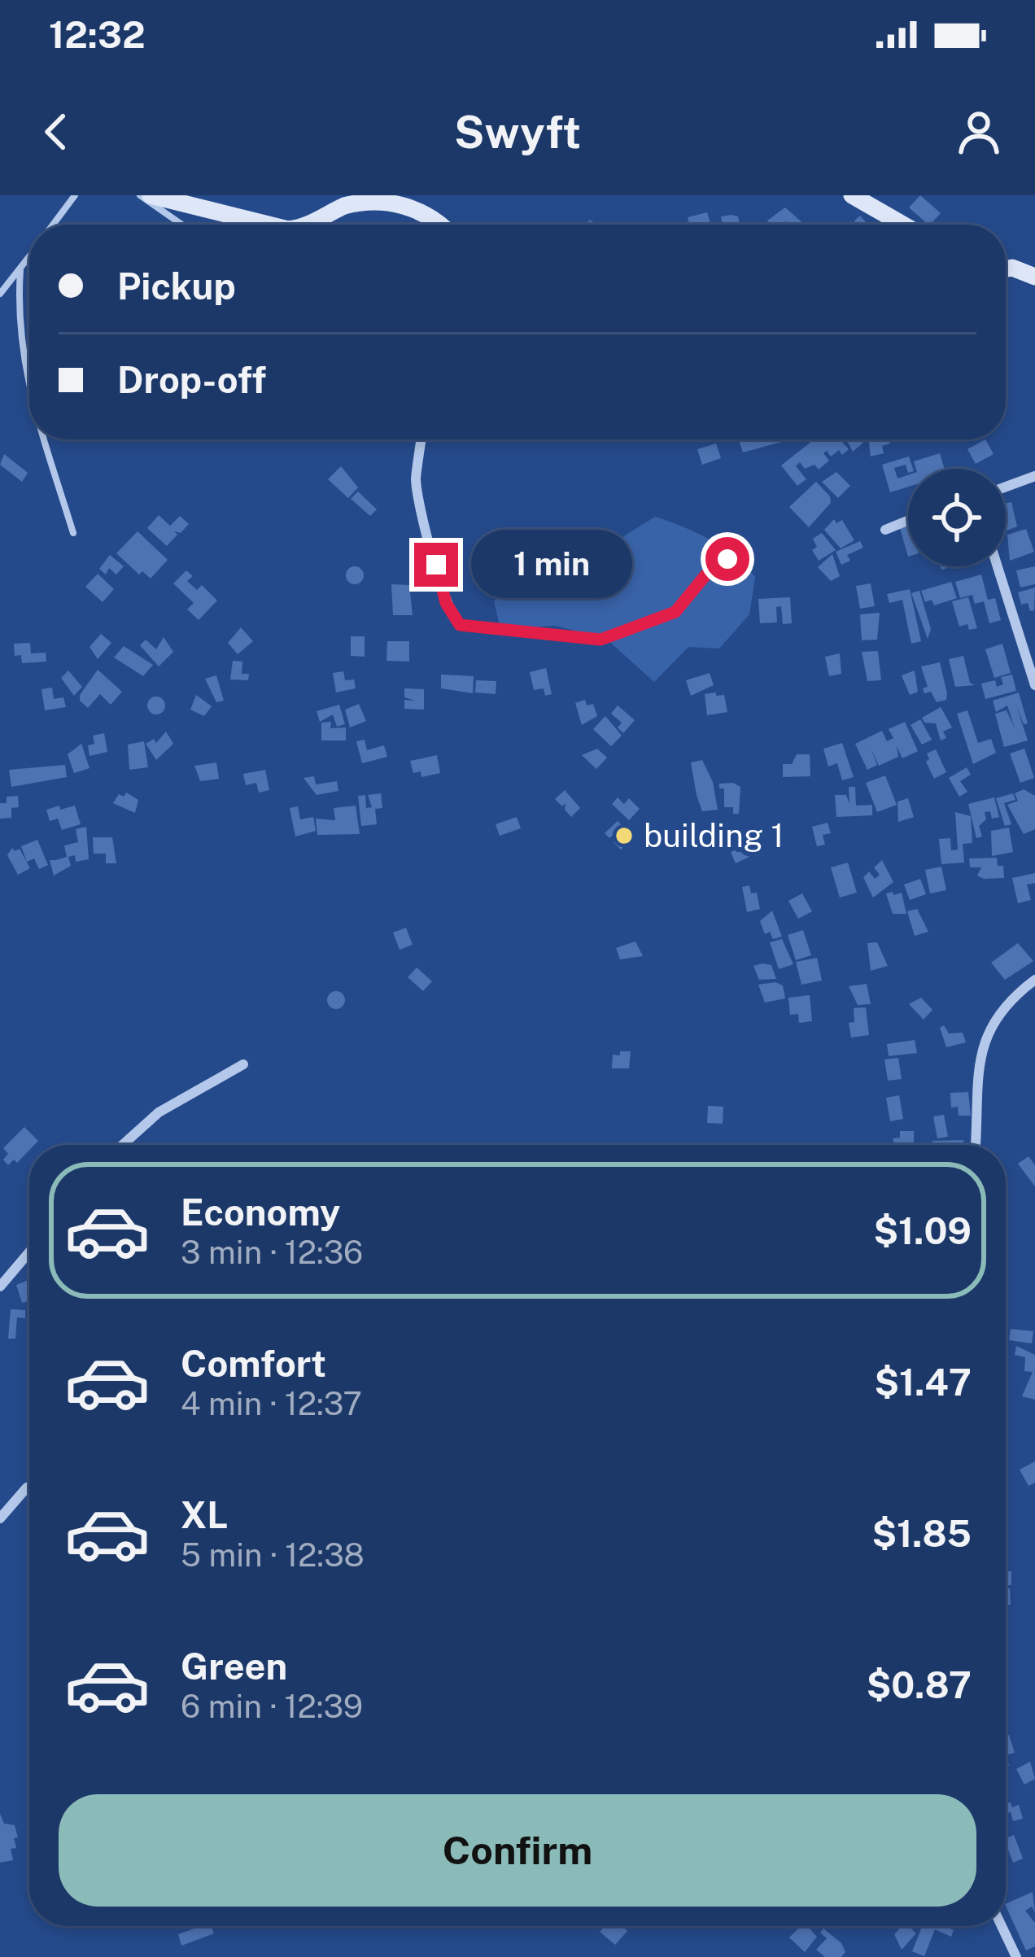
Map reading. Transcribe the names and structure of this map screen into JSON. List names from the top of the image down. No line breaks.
{"places":["building 1"],"page":{"status":"12:32","header":"Swyft","banner":["Pickup","Drop-off"],"bubble":"1 min","list":[{"name":"Economy","note":"3 min · 12:36","value":"$1.09"},{"name":"Comfort","note":"4 min · 12:37","value":"$1.47"},{"name":"XL","note":"5 min · 12:38","value":"$1.85"},{"name":"Green","note":"6 min · 12:39","value":"$0.87"}],"buttons":"Confirm"}}
